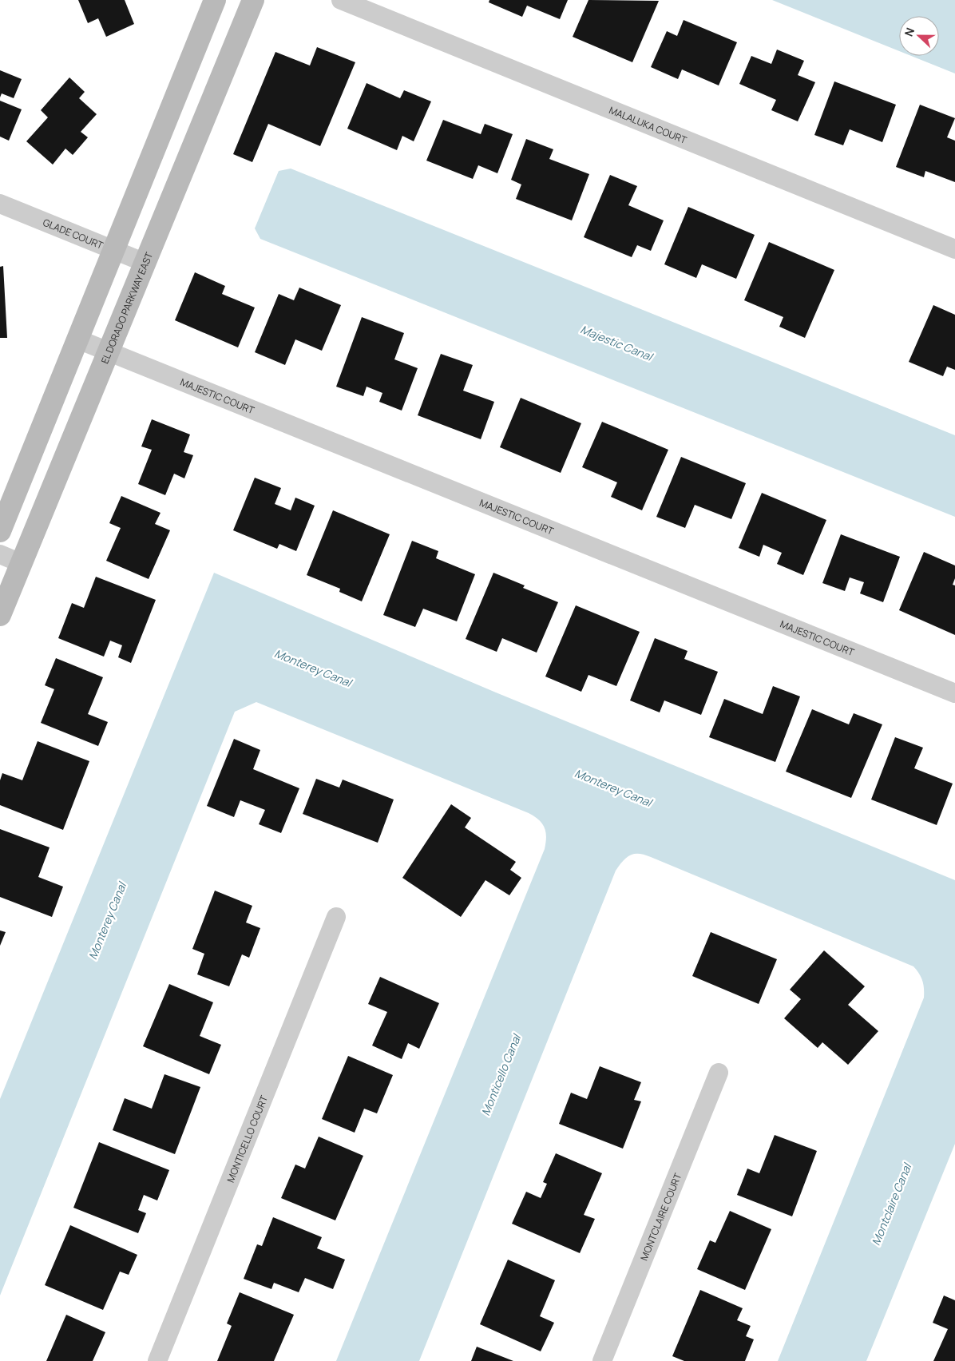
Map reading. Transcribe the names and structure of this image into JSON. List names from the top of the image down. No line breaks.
{"streets":{"street":["MALALUKA COURT","GLADE COURT","EL DORADO PARKWAY EAST","MAJESTIC COURT","MONTICELLO COURT","MONTCLAIRE COURT"]},"crossings":[["GLADE COURT","EL DORADO PARKWAY EAST"],["EL DORADO PARKWAY EAST","MAJESTIC COURT"]],"water":["Majestic Canal","Monterey Canal","Monticello Canal","Montclaire Canal"],"north":"left"}
